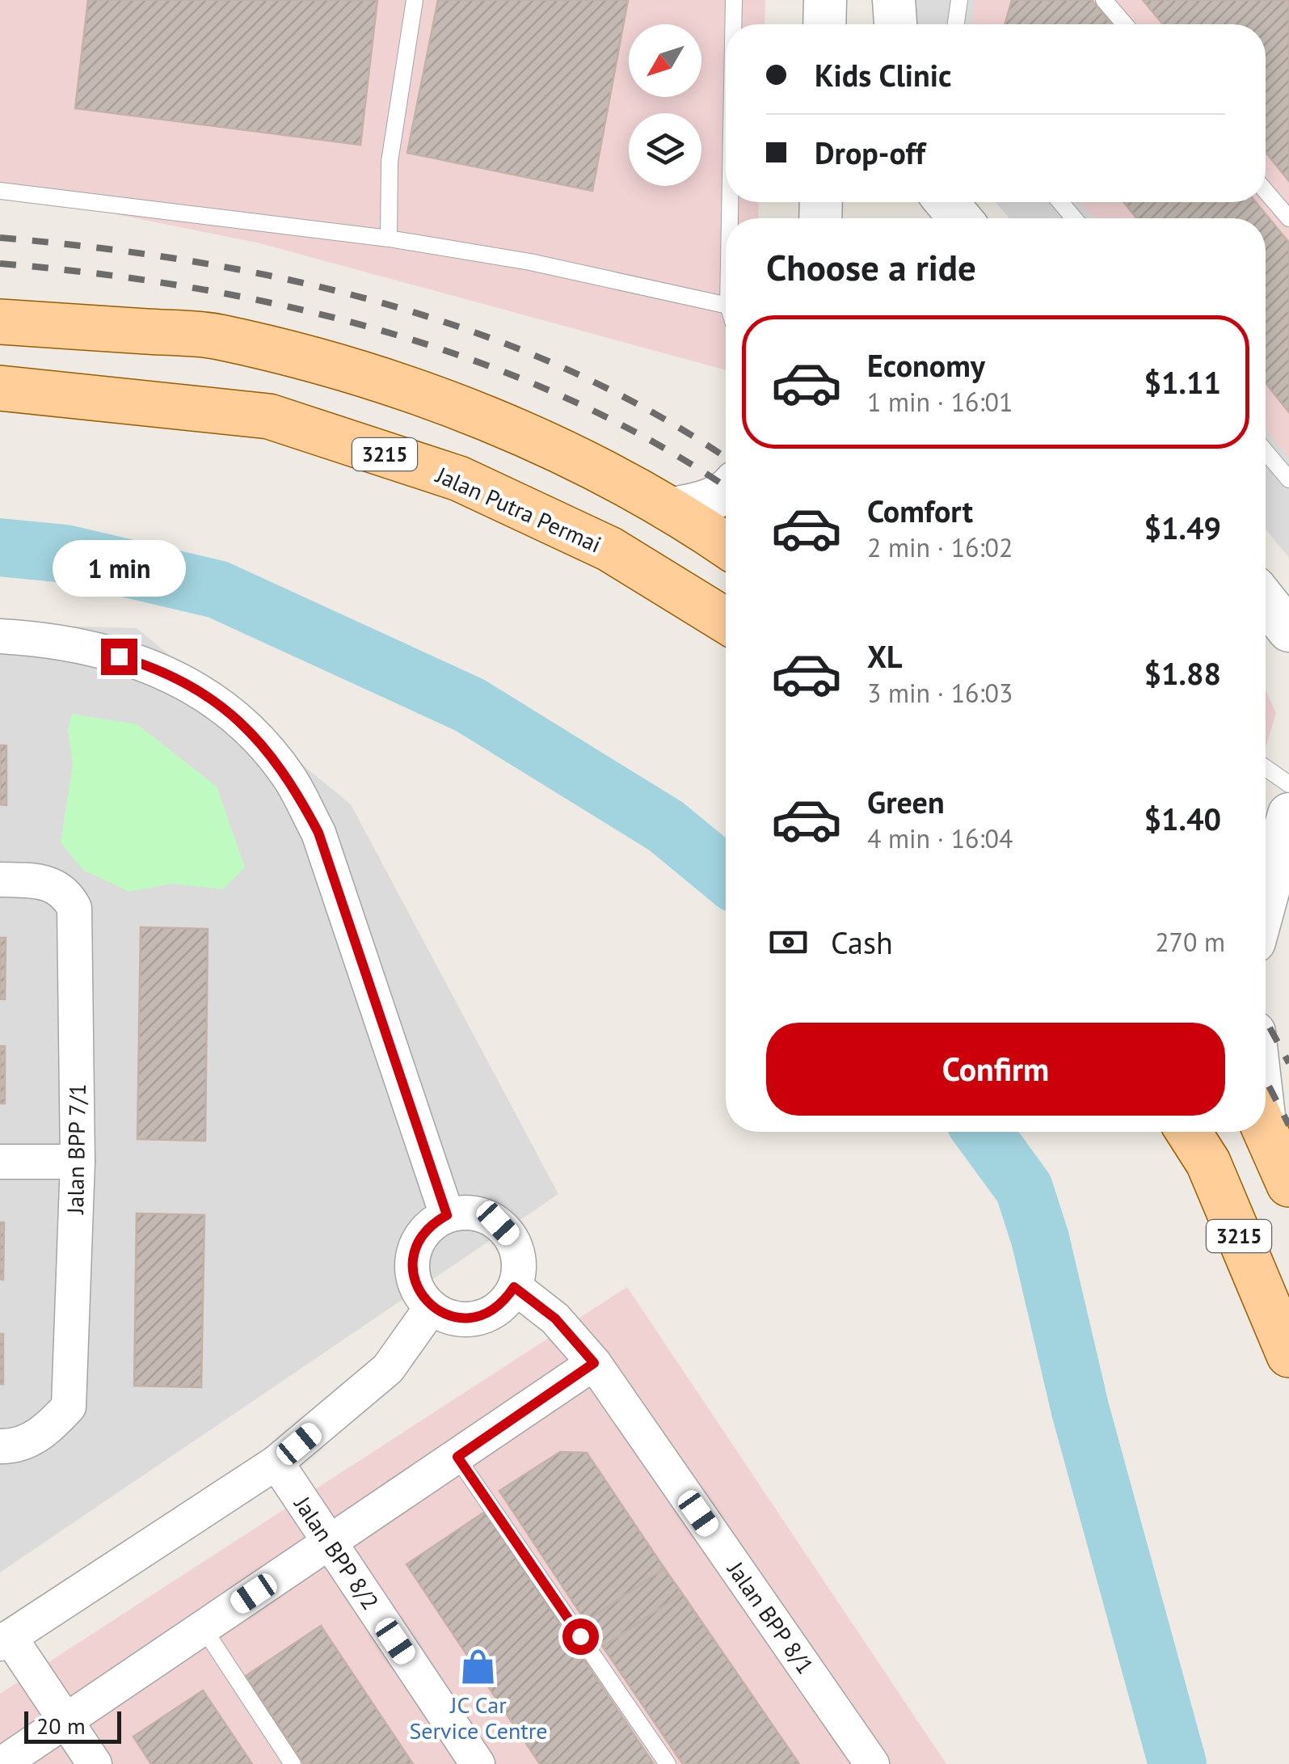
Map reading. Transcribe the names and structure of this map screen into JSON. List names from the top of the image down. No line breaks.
{"streets":{"main road":["3215","Jalan Putra Permai"],"street":["Jalan BPP 7/1","Jalan BPP 8/2","Jalan BPP 8/1"]},"places":{"shop":["JC Car Service Centre"]},"scale_bar":"20 m","north":"bottom left","page":{"banner":["Kids Clinic","Drop-off"],"heading":"Choose a ride","list":[{"name":"Economy","note":"1 min · 16:01","value":"$1.11"},{"name":"Comfort","note":"2 min · 16:02","value":"$1.49"},{"name":"XL","note":"3 min · 16:03","value":"$1.88"},{"name":"Green","note":"4 min · 16:04","value":"$1.40"}],"bubble":"1 min","pay":["Cash","270 m"],"buttons":"Confirm","scale":"20 m"}}
